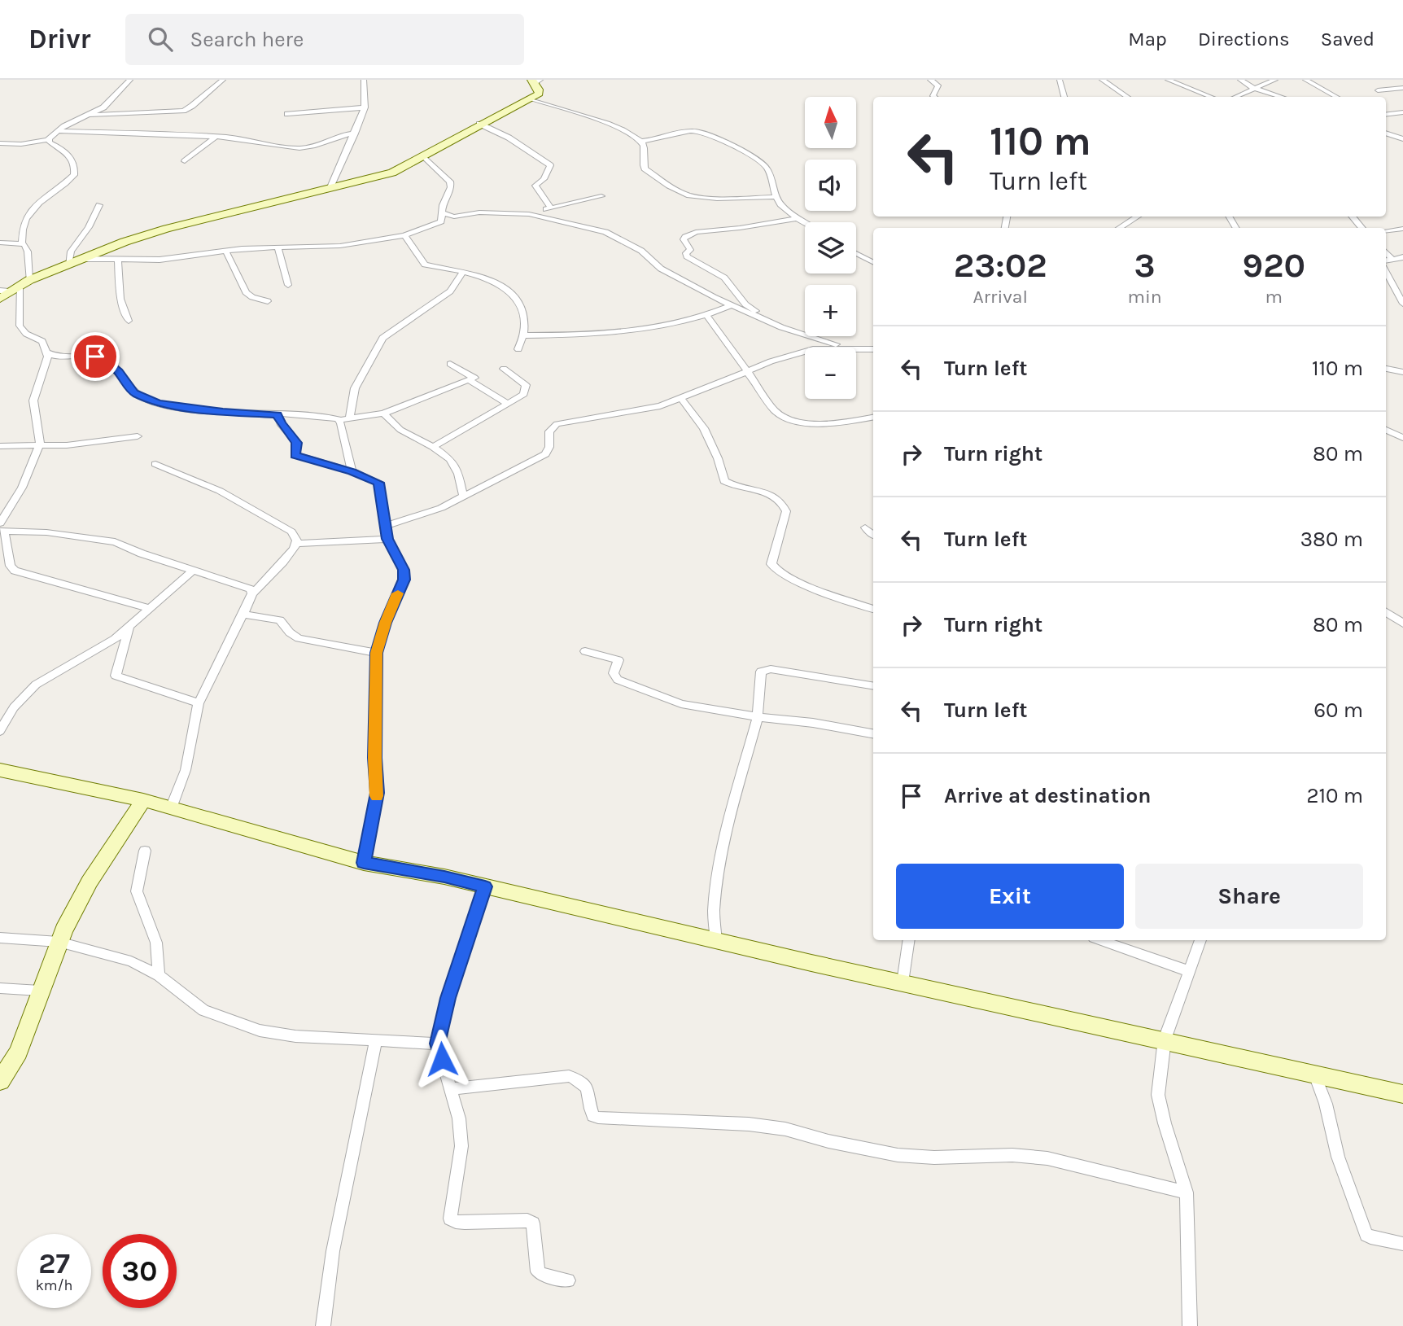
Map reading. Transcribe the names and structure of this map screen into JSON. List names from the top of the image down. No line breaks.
{"north":"top","page":{"header":"Drivr","search":"Search here","nav":["Map","Directions","Saved"],"map_buttons":["+","−"],"turn":["110 m","Turn left"],"eta":["23:02","Arrival","3","min","920","m"],"list":[{"name":"Turn left","value":"110 m"},{"name":"Turn right","value":"80 m"},{"name":"Turn left","value":"380 m"},{"name":"Turn right","value":"80 m"},{"name":"Turn left","value":"60 m"},{"name":"Arrive at destination","value":"210 m"}],"buttons":["Exit","Share"],"speed":"27 km/h","limit":"30"}}
